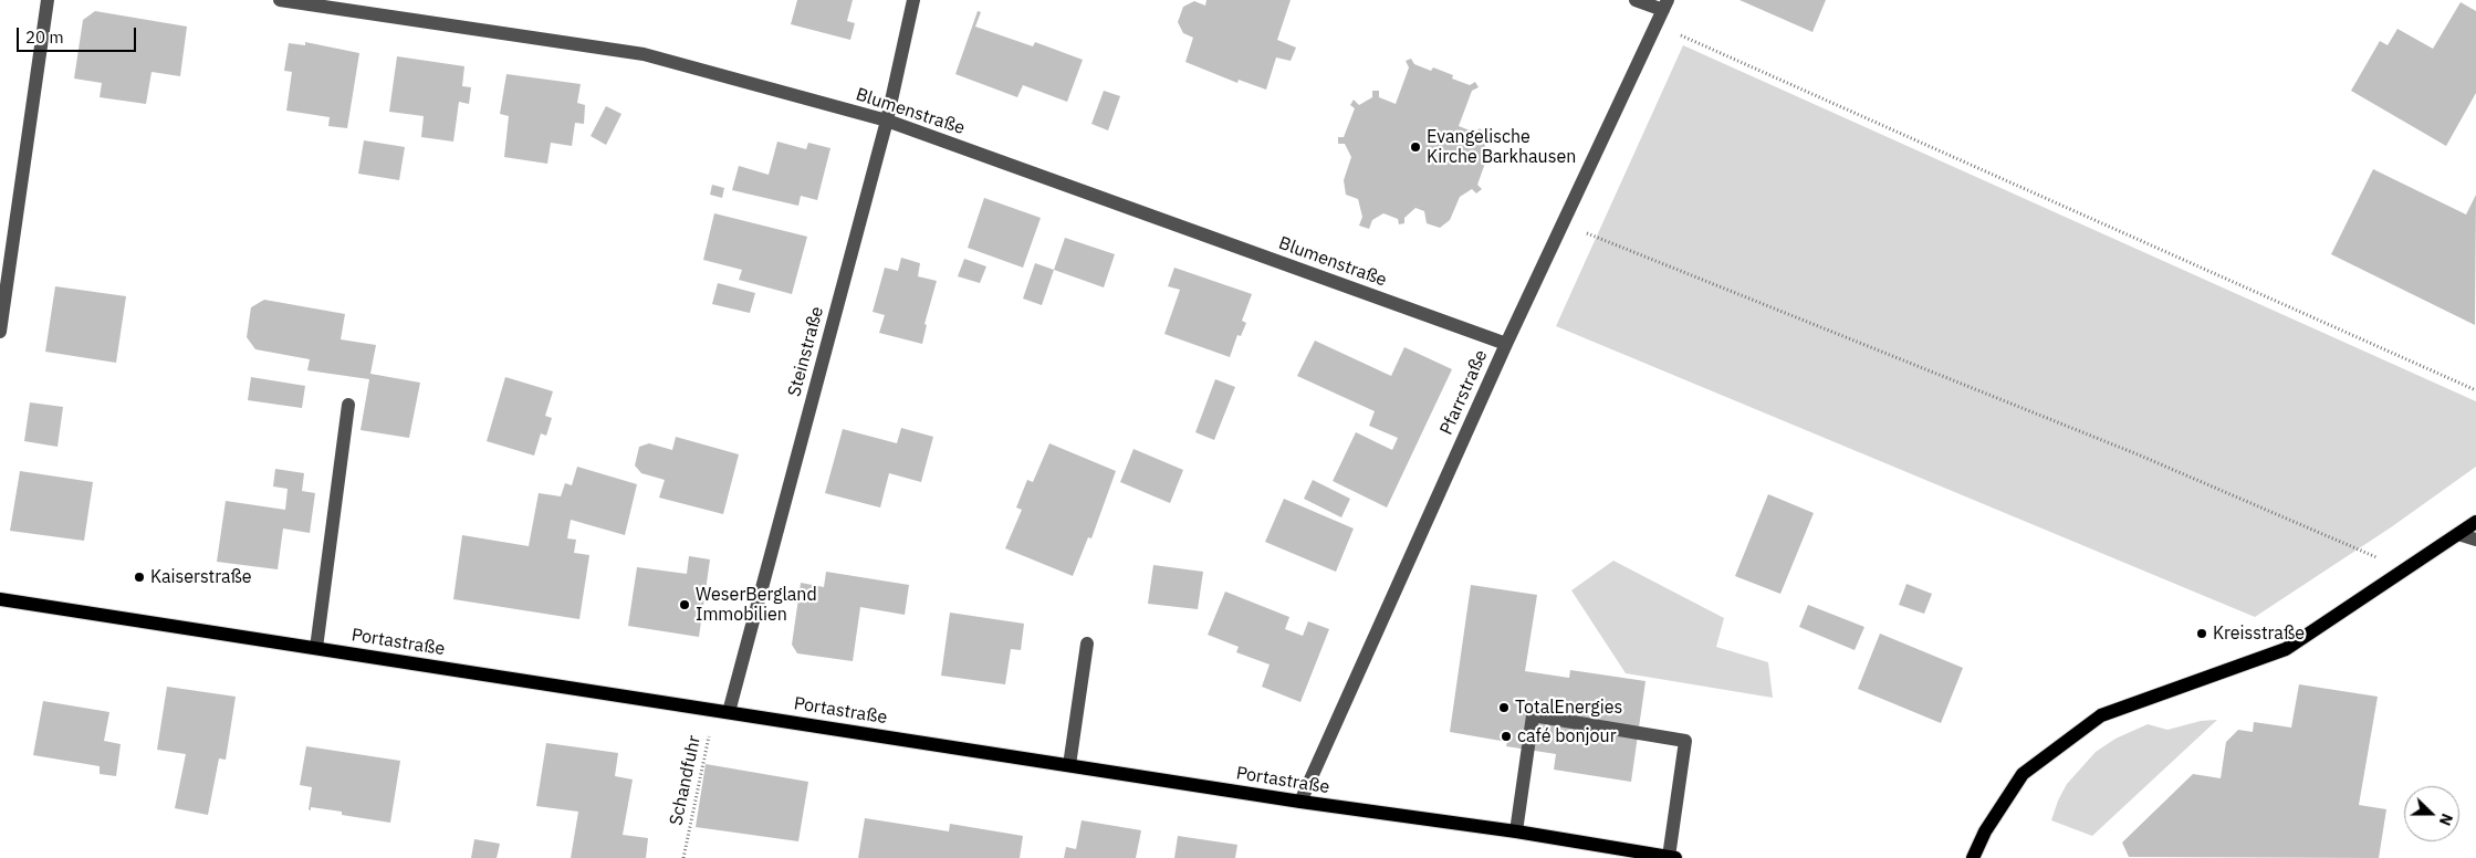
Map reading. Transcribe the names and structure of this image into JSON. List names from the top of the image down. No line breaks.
{"streets":{"main road":["Portastraße"],"street":["Blumenstraße","Steinstraße","Pfarrstraße"],"path":["Schandfuhr"]},"crossings":[["Blumenstraße","Steinstraße"],["Blumenstraße","Pfarrstraße"],["Steinstraße","Portastraße"],["Steinstraße","Schandfuhr"],["Pfarrstraße","Portastraße"],["Portastraße","Schandfuhr"]],"places":["Evangelische Kirche Barkhausen","Kaiserstraße","WeserBergland Immobilien","Kreisstraße","TotalEnergies","café bonjour"],"scale_bar":"20 m","north":"right"}
